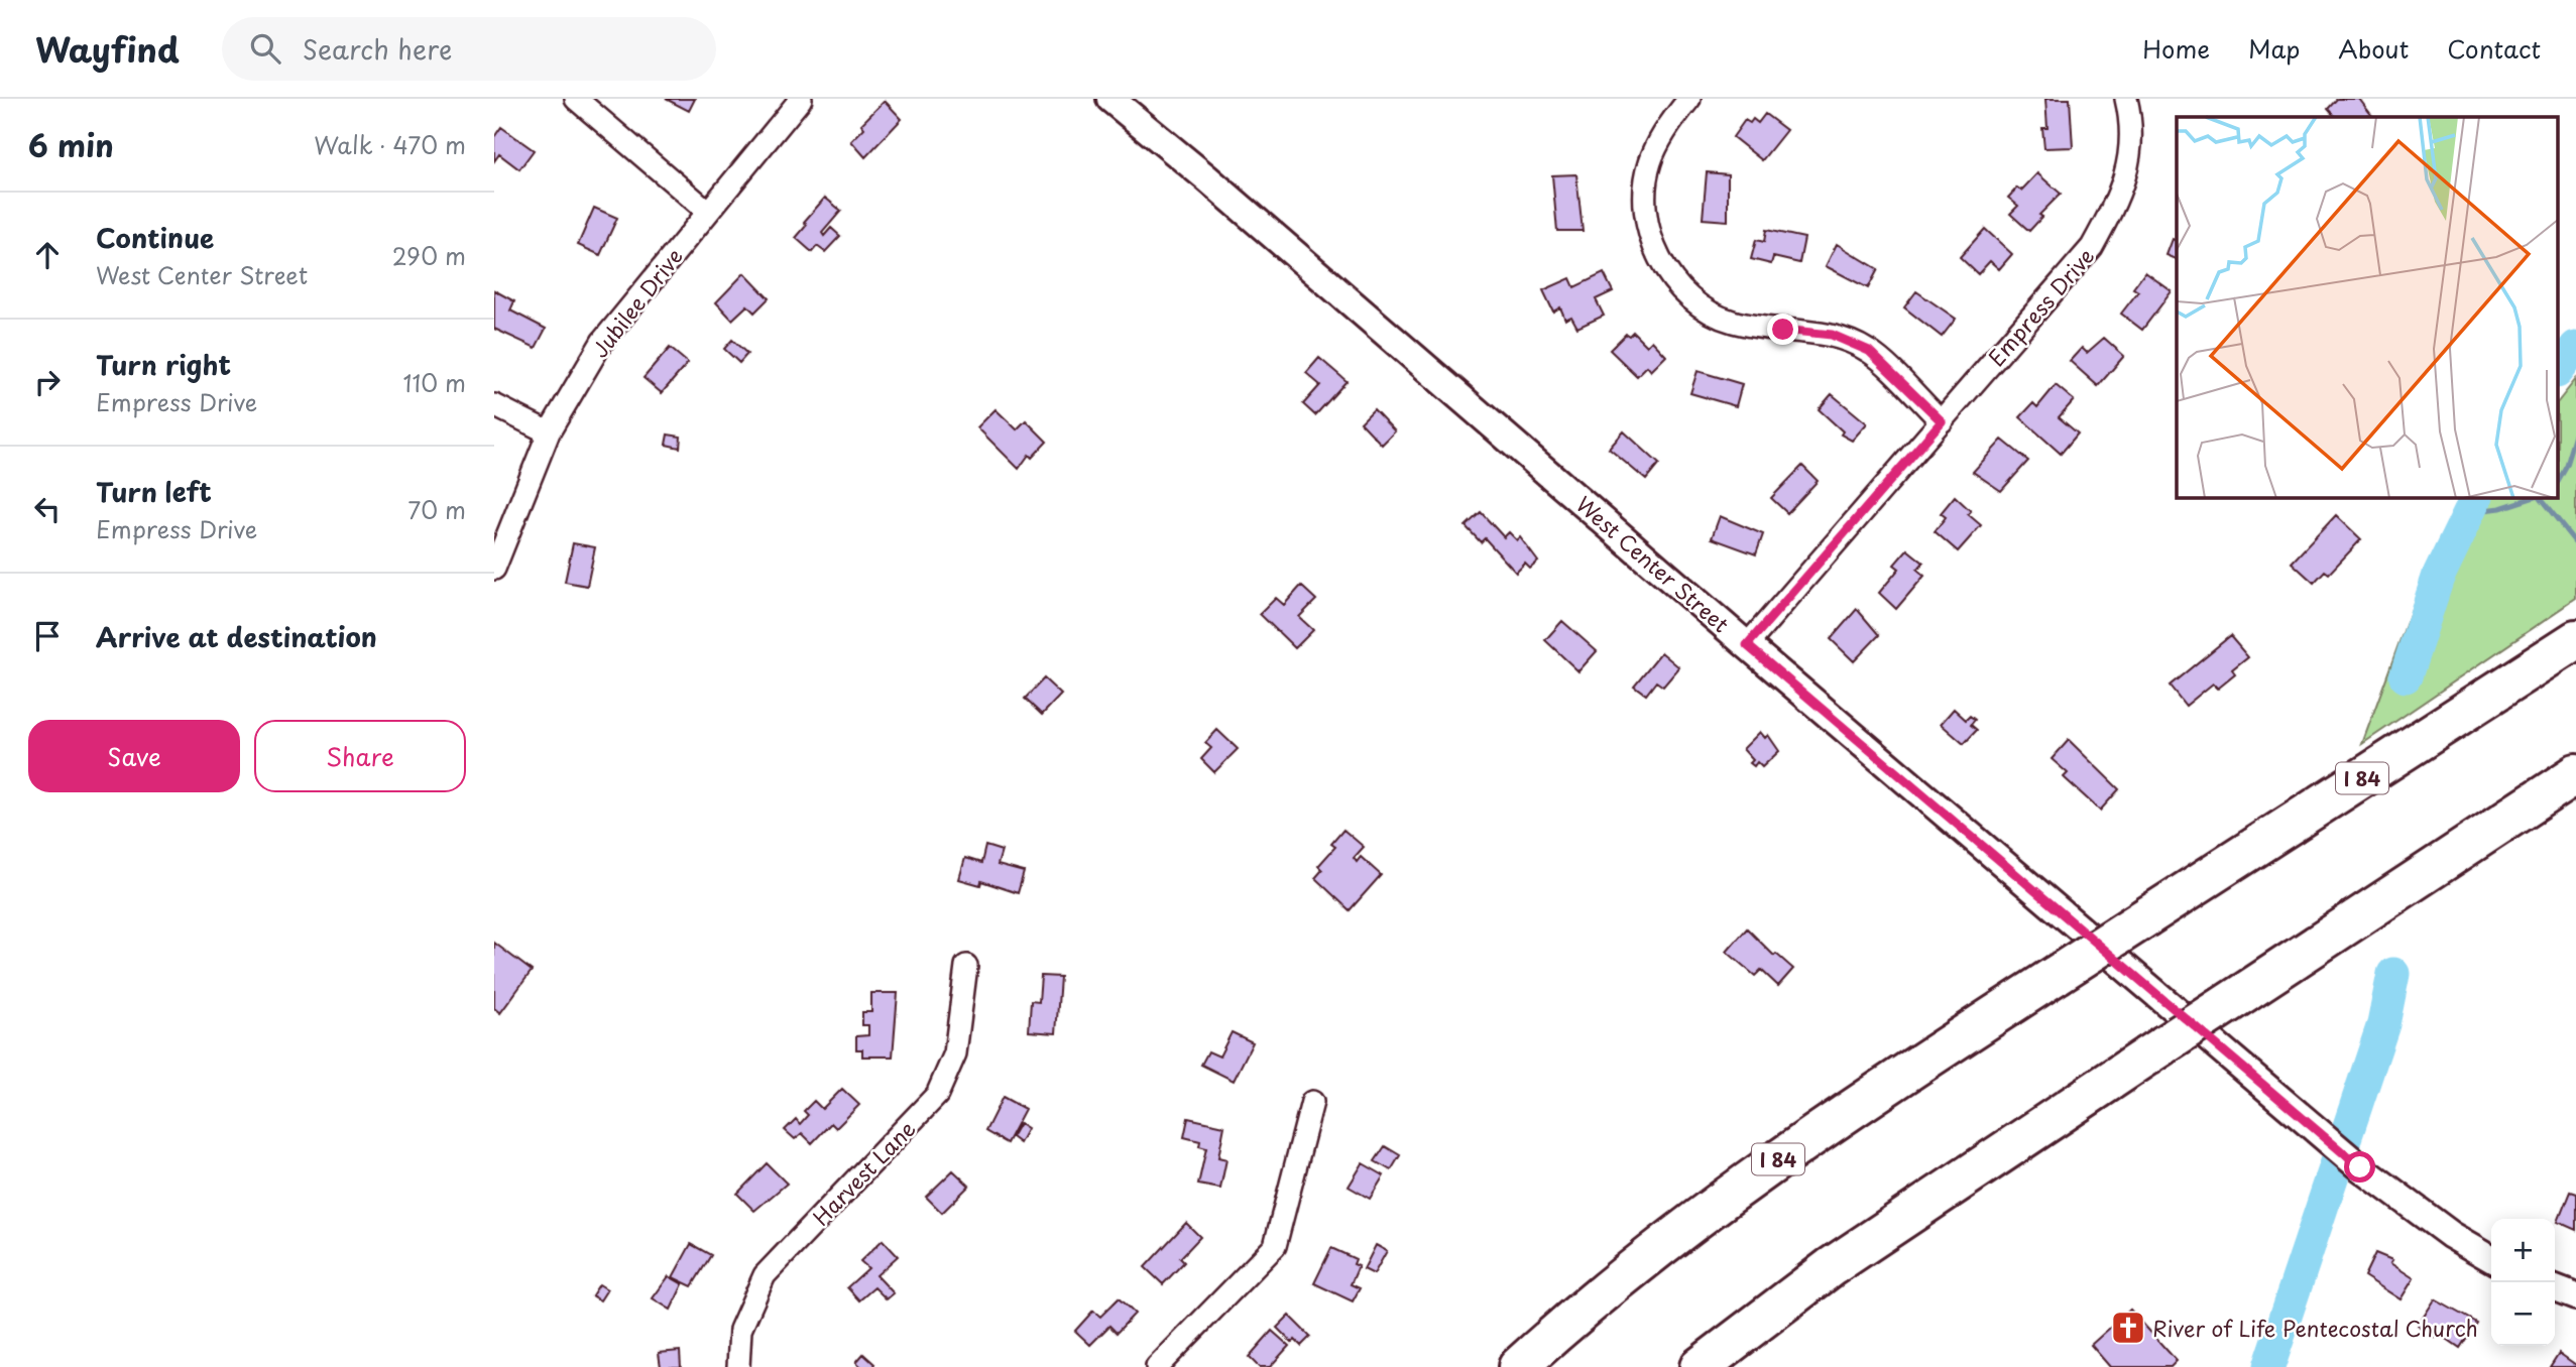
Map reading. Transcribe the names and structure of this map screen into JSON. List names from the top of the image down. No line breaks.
{"streets":{"highway":["I 84"],"street":["Jubilee Drive","Empress Drive","West Center Street","Harvest Lane"]},"crossings":[["Empress Drive","West Center Street"]],"places":{"church":["River of Life Pentecostal Church"]},"page":{"header":"Wayfind","search":"Search here","nav":["Home","Map","About","Contact"],"heading":["6 min","Walk · 470 m"],"list":[["Continue","West Center Street","290 m"],["Turn right","Empress Drive","110 m"],["Turn left","Empress Drive","70 m"],"Arrive at destination"],"buttons":["Save","Share"],"map_buttons":["+","−"]}}
